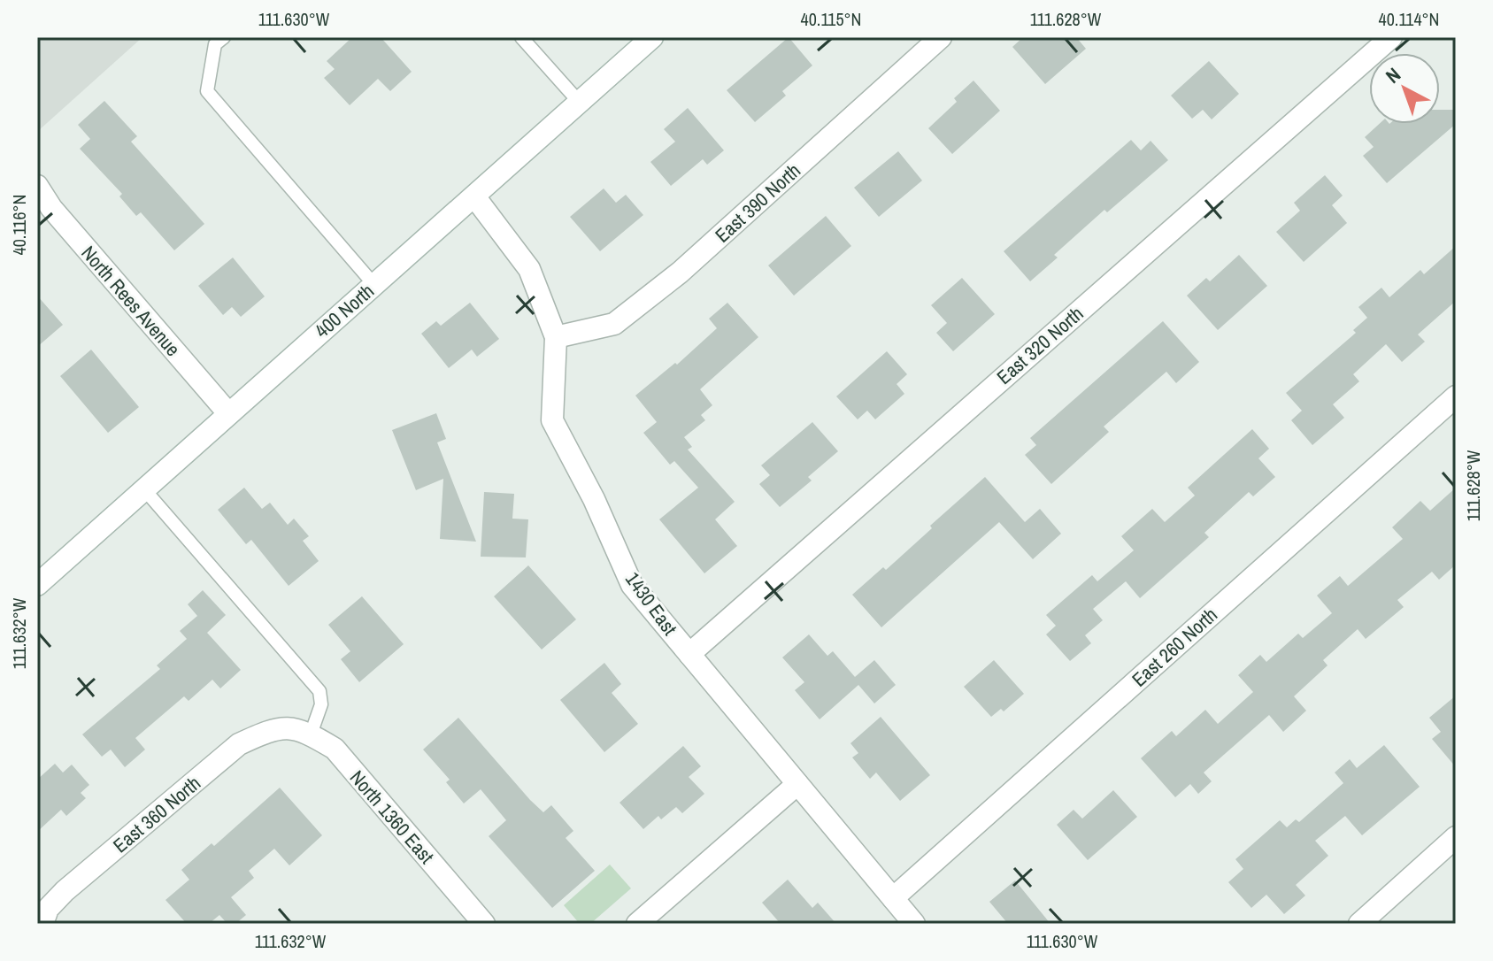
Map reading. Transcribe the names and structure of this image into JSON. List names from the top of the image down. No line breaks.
{"streets":{"street":["East 390 North","North Rees Avenue","400 North","East 320 North","1430 East","East 260 North","East 360 North","North 1360 East"]},"crossings":[["East 390 North","1430 East"],["North Rees Avenue","400 North"],["400 North","1430 East"],["East 320 North","1430 East"],["1430 East","East 260 North"],["East 360 North","North 1360 East"]],"north":"top left","coordinates":["111.630°W","40.115°N","111.628°W","40.114°N","40.116°N","111.632°W"]}
